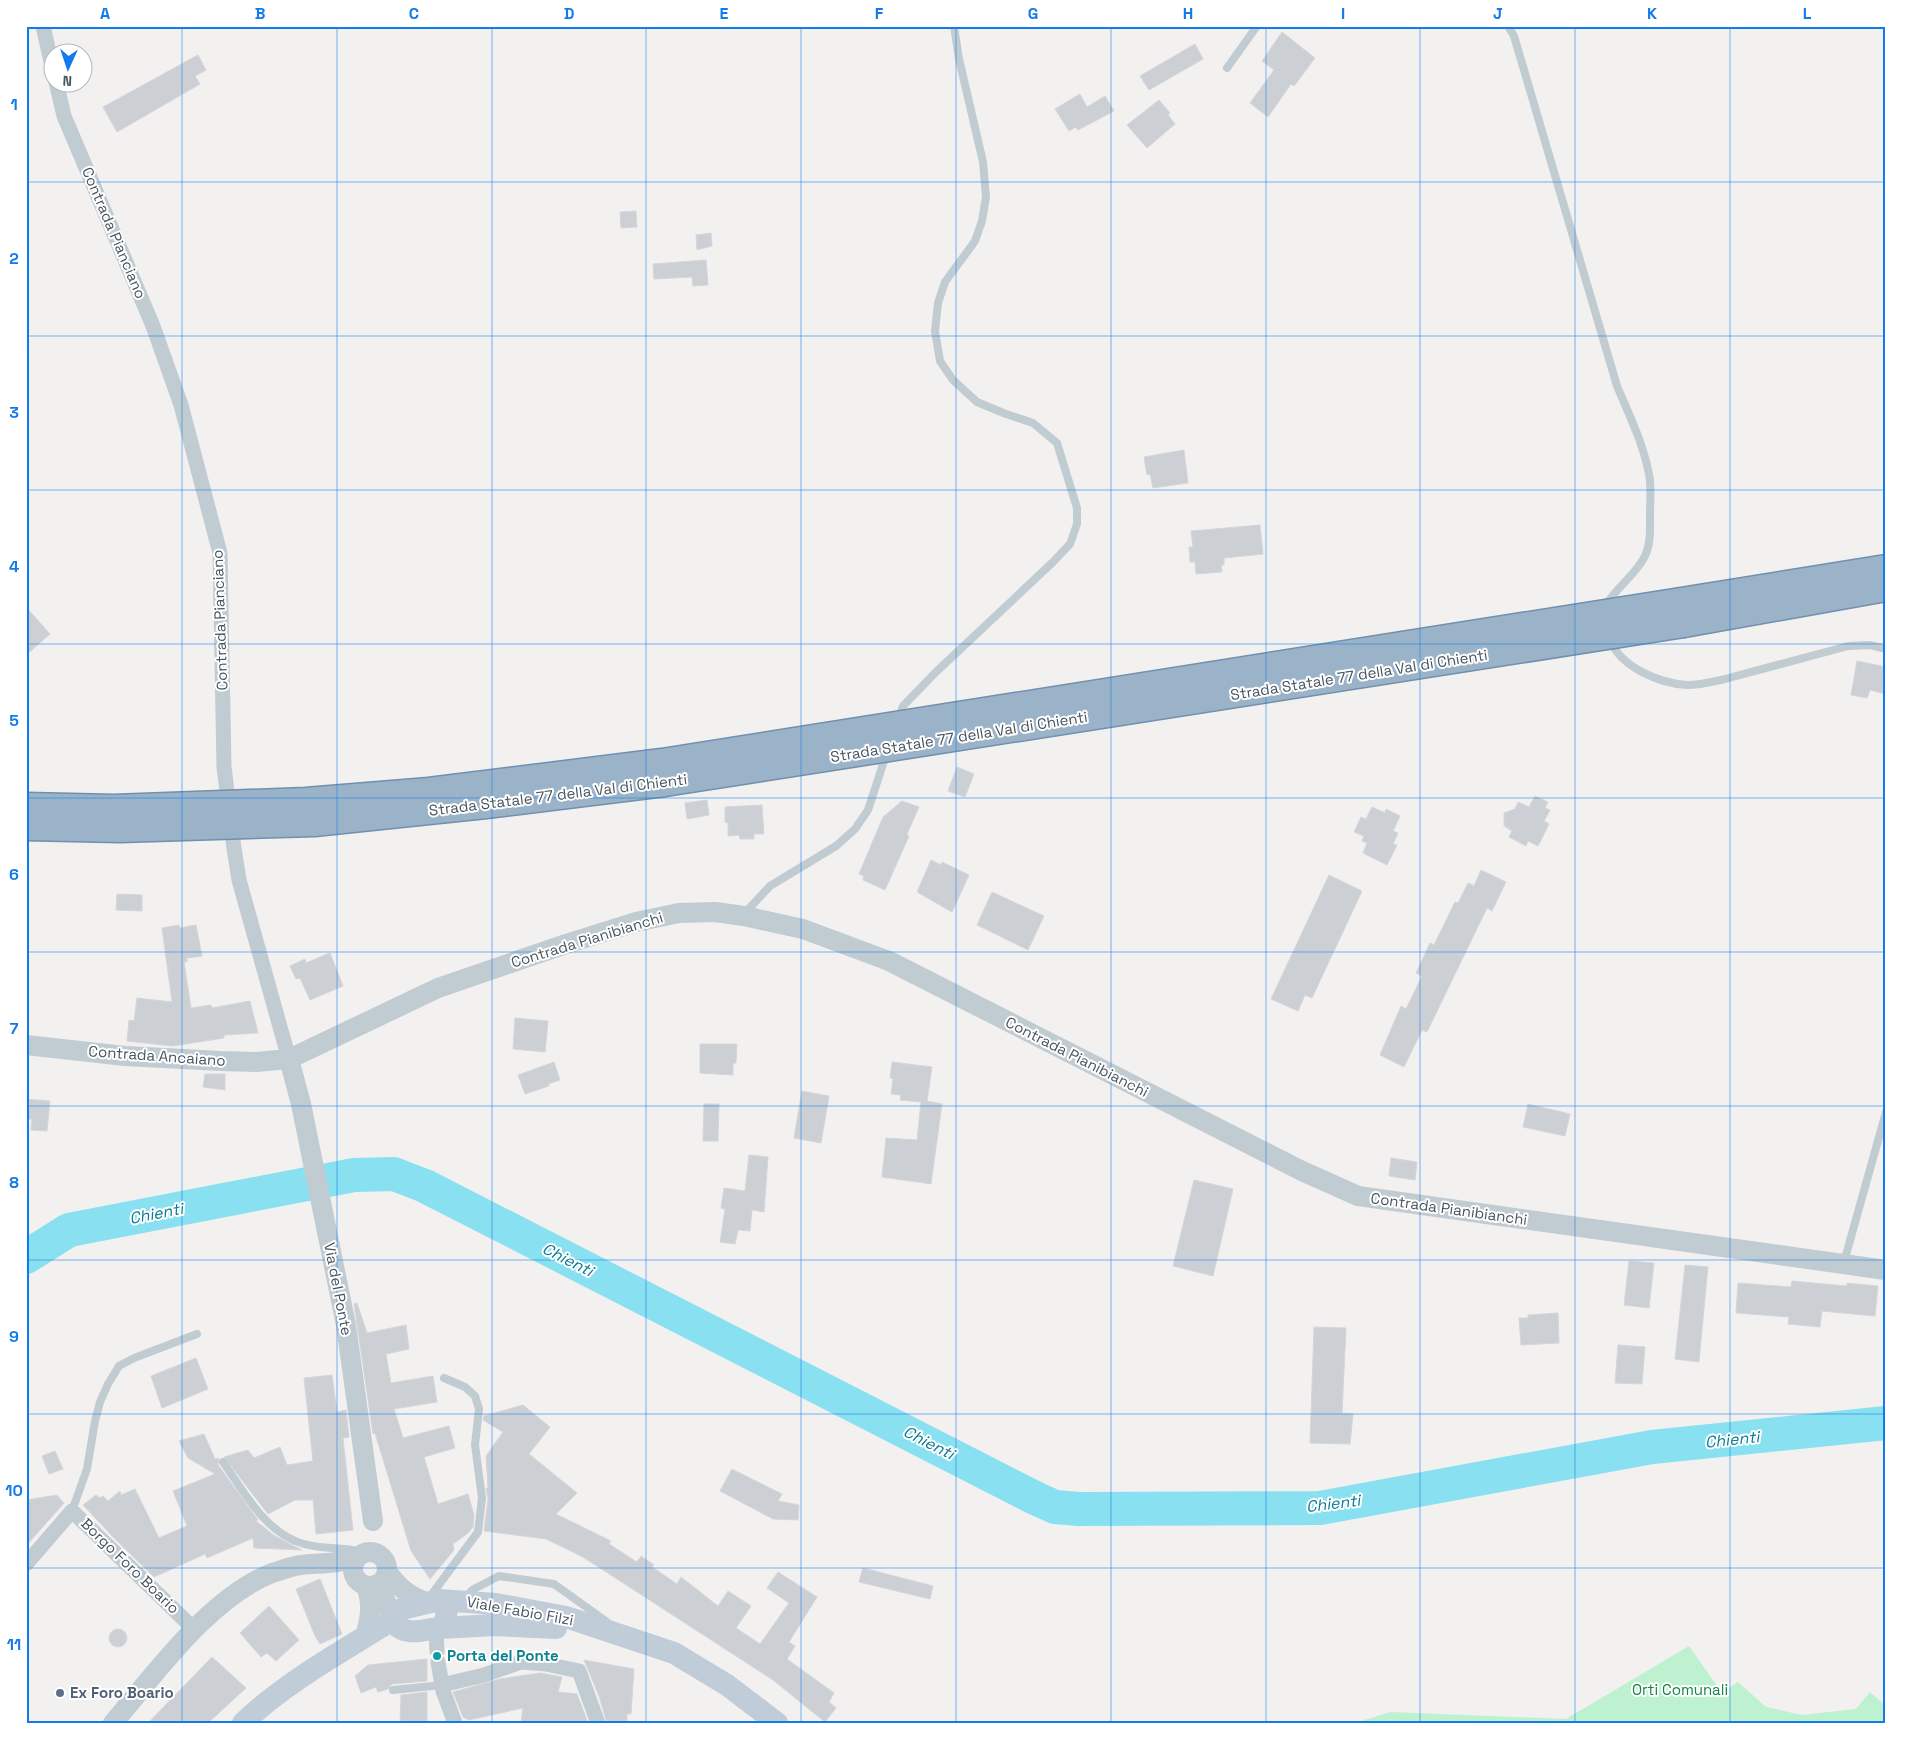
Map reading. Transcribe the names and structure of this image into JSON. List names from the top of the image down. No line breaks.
{"streets":{"highway":["Strada Statale 77 della Val di Chienti"],"main road":["Viale Fabio Filzi"],"street":["Contrada Pianciano","Contrada Pianibianchi","Contrada Ancaiano","Via del Ponte","Borgo Foro Boario"]},"crossings":[["Contrada Pianciano","Contrada Pianibianchi"],["Contrada Pianciano","Contrada Ancaiano"],["Contrada Pianciano","Via del Ponte"],["Contrada Pianibianchi","Contrada Ancaiano"],["Contrada Pianibianchi","Via del Ponte"],["Contrada Ancaiano","Via del Ponte"],["Via del Ponte","Viale Fabio Filzi"]],"water":["Chienti"],"parks":["Orti Comunali"],"places":["Porta del Ponte","Ex Foro Boario"],"north":"bottom","grid":{"columns":["A","B","C","D","E","F","G","H","I","J","K","L"],"rows":["1","2","3","4","5","6","7","8","9","10","11"]}}
